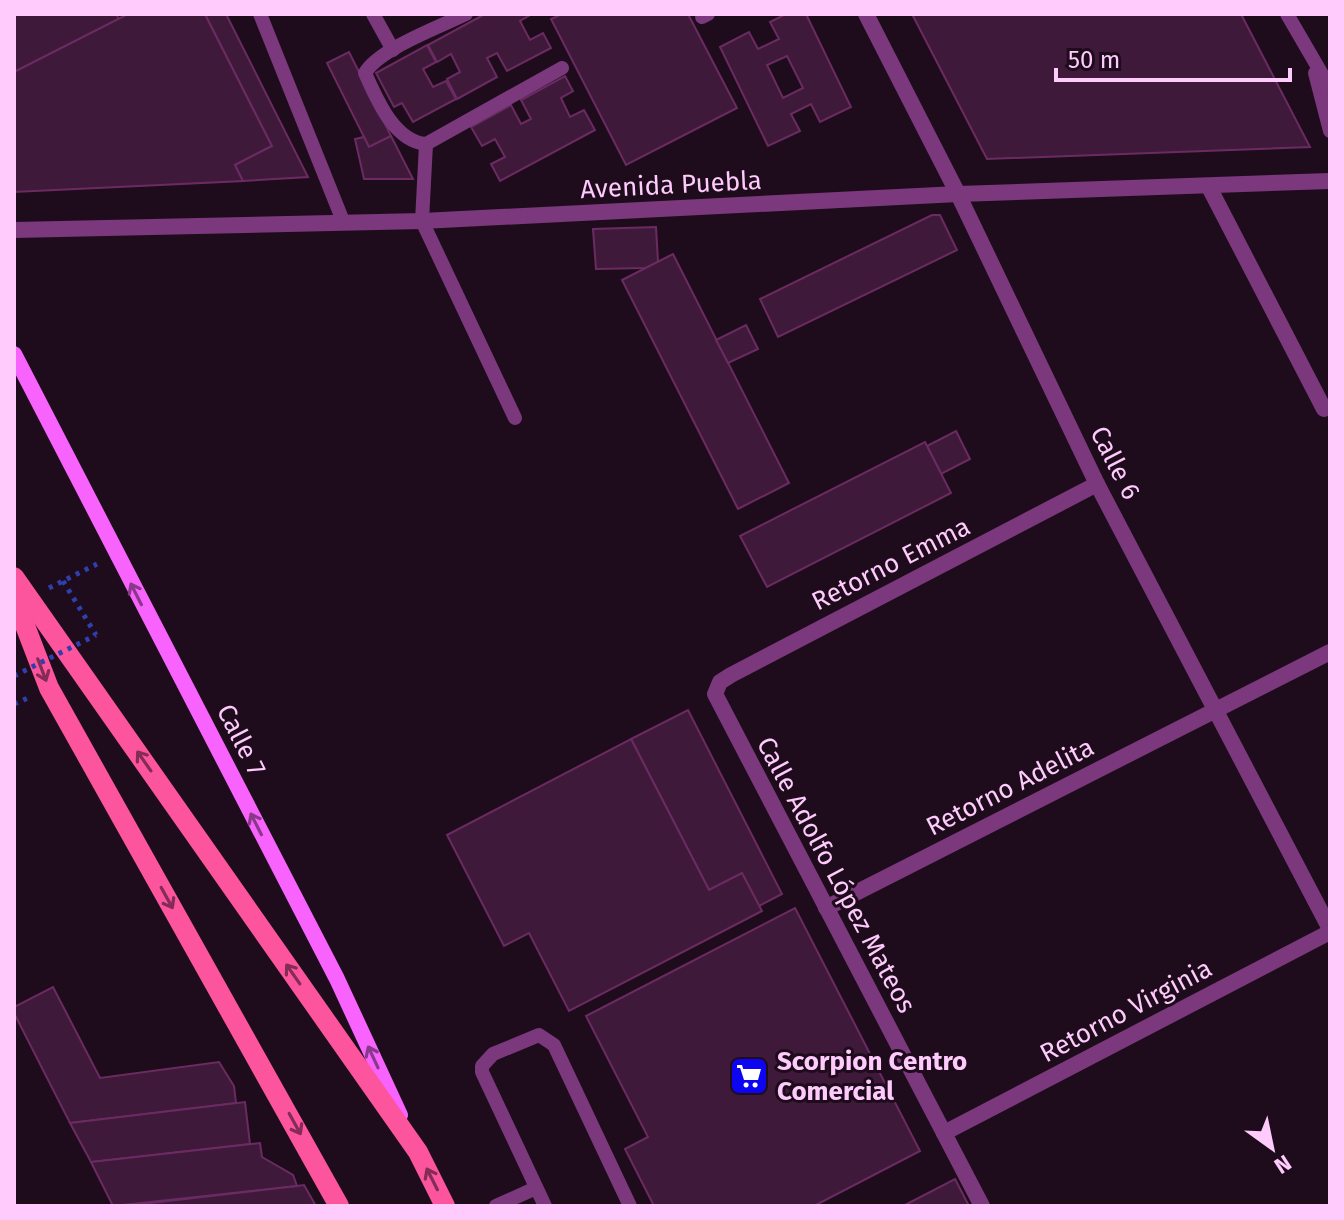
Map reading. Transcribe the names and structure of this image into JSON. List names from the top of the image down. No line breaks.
{"streets":{"main road":["Calle 7"],"street":["Avenida Puebla","Calle 6","Retorno Emma","Retorno Adelita","Calle Adolfo López Mateos","Retorno Virginia"]},"crossings":[["Avenida Puebla","Calle 6"],["Calle 6","Retorno Emma"],["Calle 6","Retorno Adelita"],["Calle 6","Retorno Virginia"],["Retorno Emma","Calle Adolfo López Mateos"],["Retorno Adelita","Calle Adolfo López Mateos"],["Calle Adolfo López Mateos","Retorno Virginia"]],"places":{"supermarket":["Scorpion Centro Comercial"]},"scale_bar":"50 m","north":"bottom right"}
